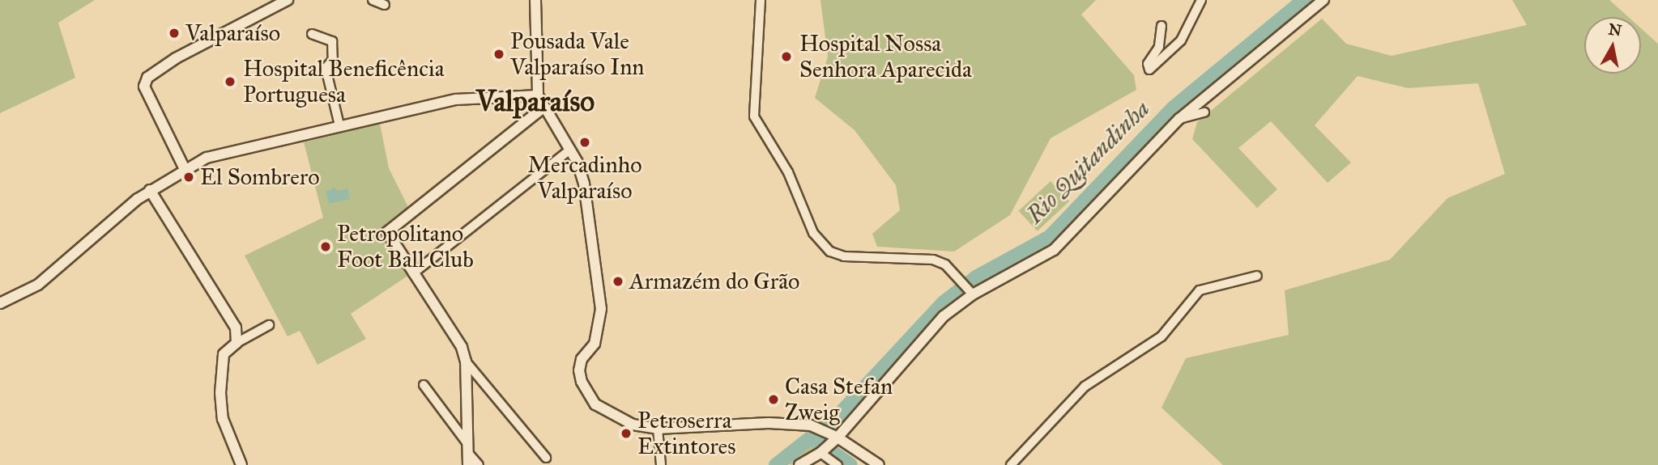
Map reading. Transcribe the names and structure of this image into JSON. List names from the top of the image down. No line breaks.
{"districts":["Valparaíso"],"water":["Rio Quitandinha"],"places":["Valparaíso","Pousada Vale Valparaíso Inn","Hospital Nossa Senhora Aparecida","Hospital Beneficência Portuguesa","Mercadinho Valparaíso","El Sombrero","Petropolitano Foot Ball Club","Armazém do Grão","Casa Stefan Zweig","Petroserra Extintores"],"north":"top"}
